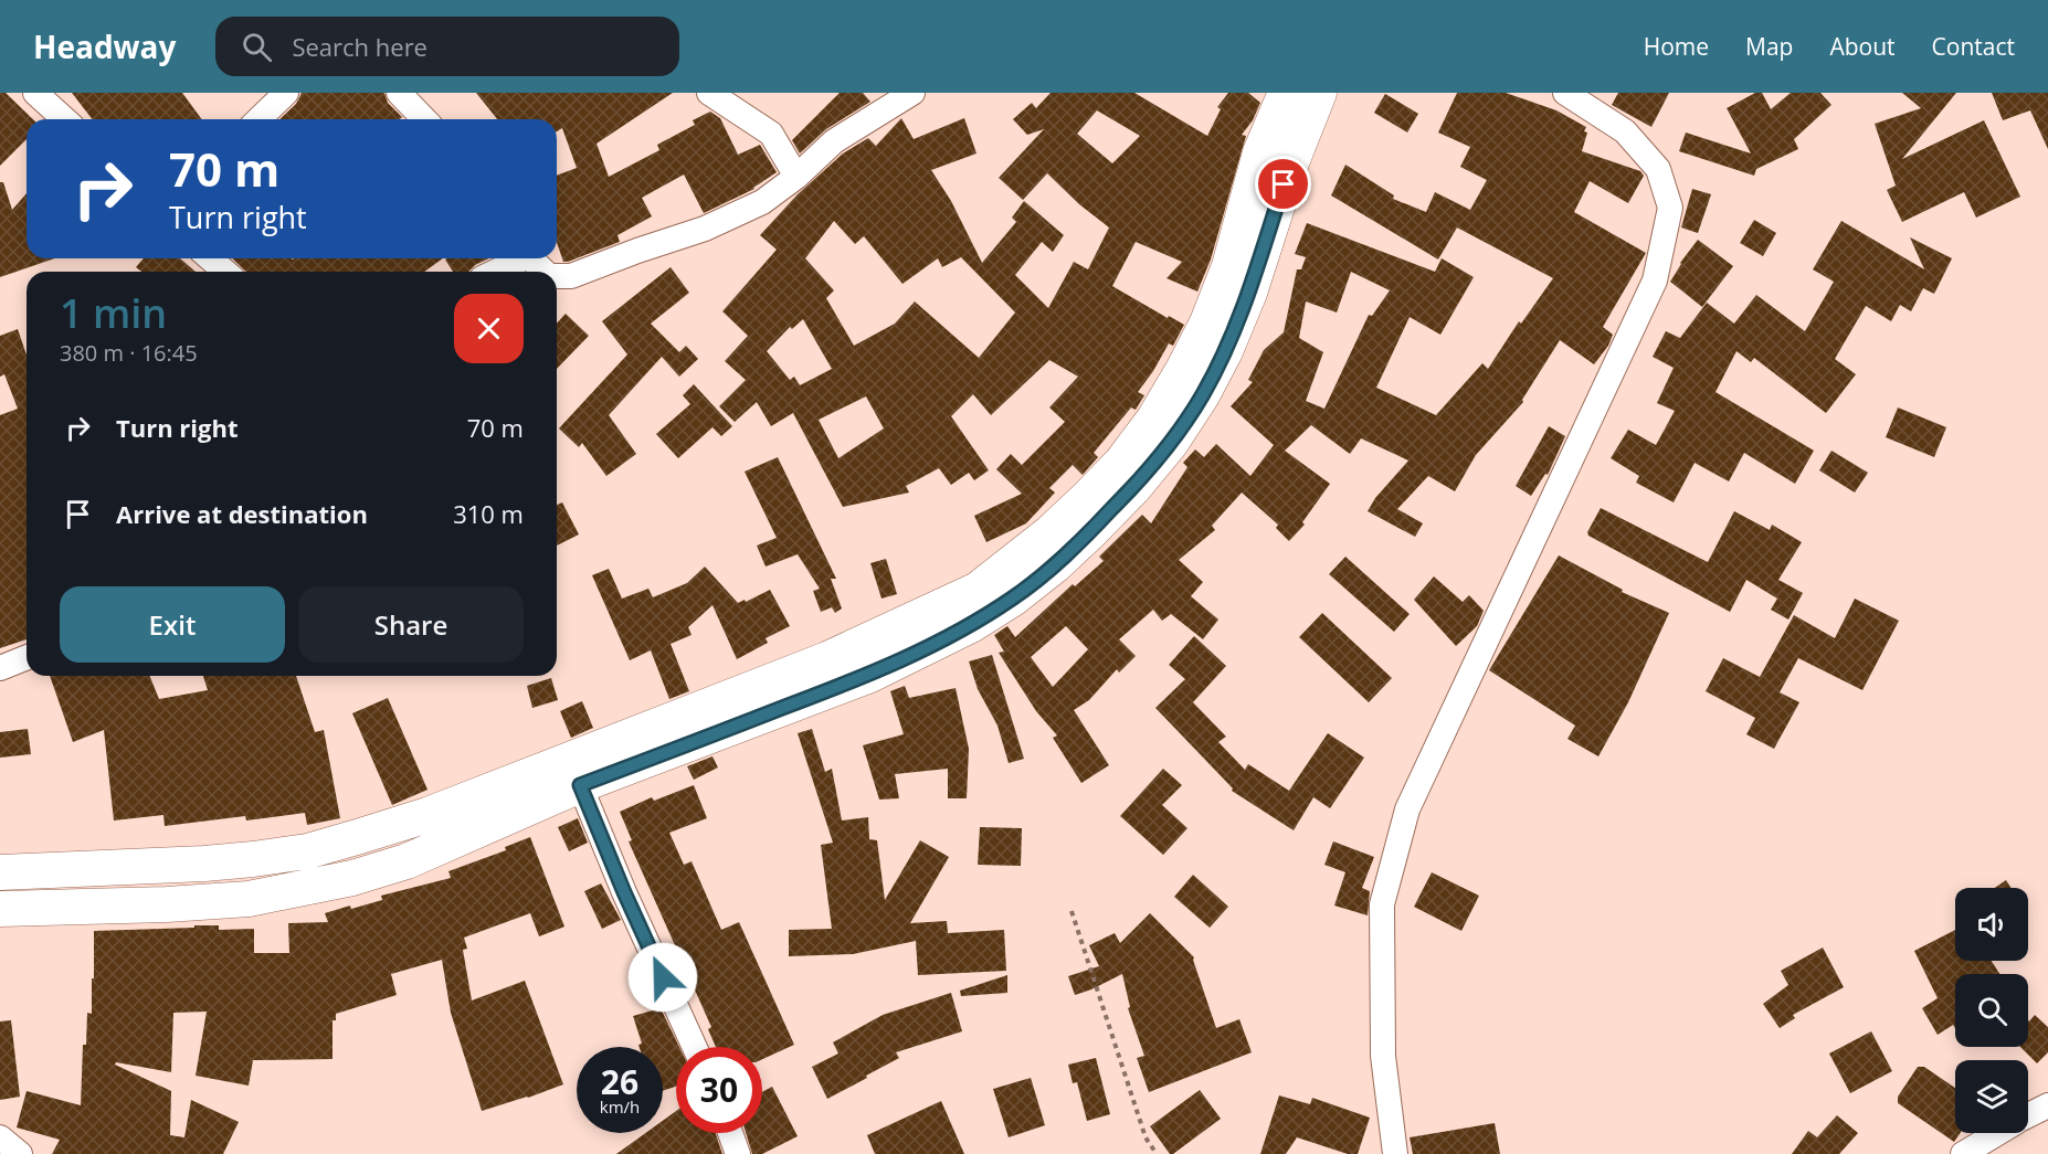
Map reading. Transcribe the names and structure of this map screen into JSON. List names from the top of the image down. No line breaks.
{"page":{"header":"Headway","search":"Search here","nav":["Home","Map","About","Contact"],"turn":["70 m","Turn right"],"heading":["1 min","380 m · 16:45"],"list":[{"name":"Turn right","value":"70 m"},{"name":"Arrive at destination","value":"310 m"}],"buttons":["Exit","Share"],"speed":"26 km/h","limit":"30"}}
